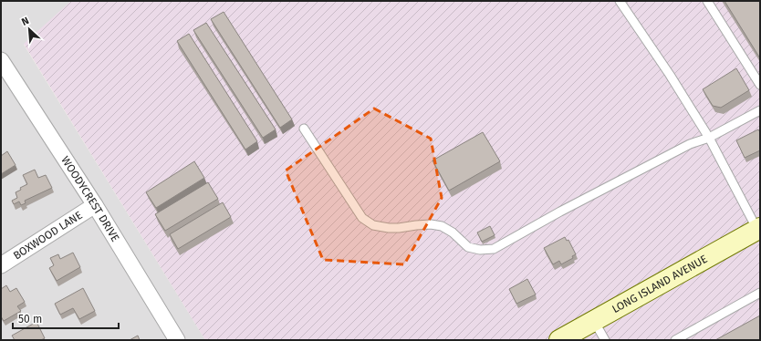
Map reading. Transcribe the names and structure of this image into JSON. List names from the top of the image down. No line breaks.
{"streets":{"street":["WOODYCREST DRIVE","BOXWOOD LANE","LONG ISLAND AVENUE"]},"crossings":[["WOODYCREST DRIVE","BOXWOOD LANE"]],"scale_bar":"50 m","north":"top left"}
